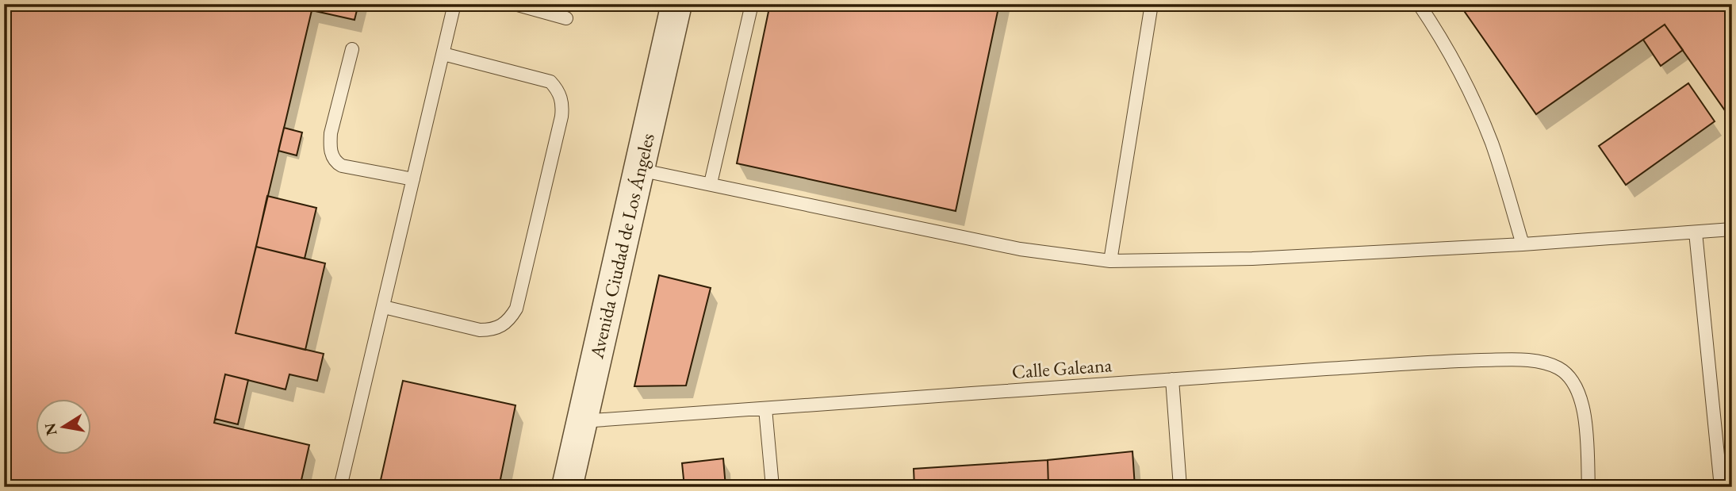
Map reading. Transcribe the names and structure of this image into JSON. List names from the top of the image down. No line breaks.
{"streets":{"street":["Avenida Ciudad de Los Ángeles"],"lane":["Calle Galeana"]},"crossings":[["Avenida Ciudad de Los Ángeles","Calle Galeana"]],"north":"left"}
